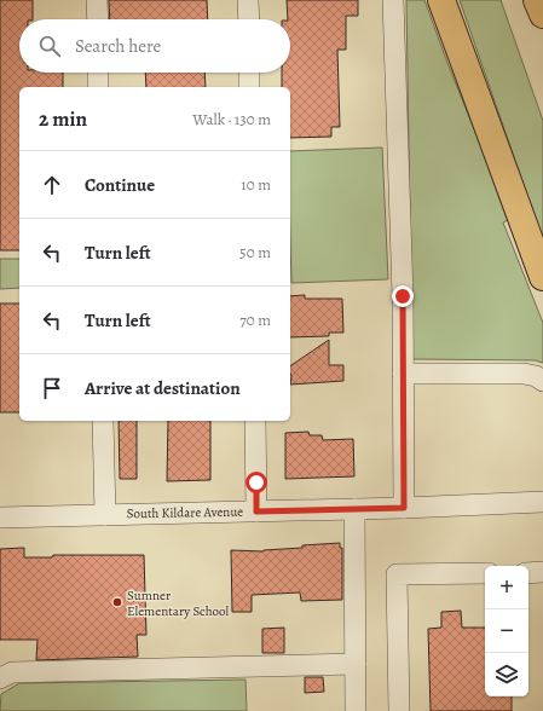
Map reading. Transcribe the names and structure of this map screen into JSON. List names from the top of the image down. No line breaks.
{"streets":{"street":["South Kildare Avenue"]},"places":["Sumner Elementary School"],"page":{"search":"Search here","heading":["2 min","Walk · 130 m"],"list":[["Continue","10 m"],["Turn left","50 m"],["Turn left","70 m"],"Arrive at destination"],"map_buttons":["+","−"]}}
